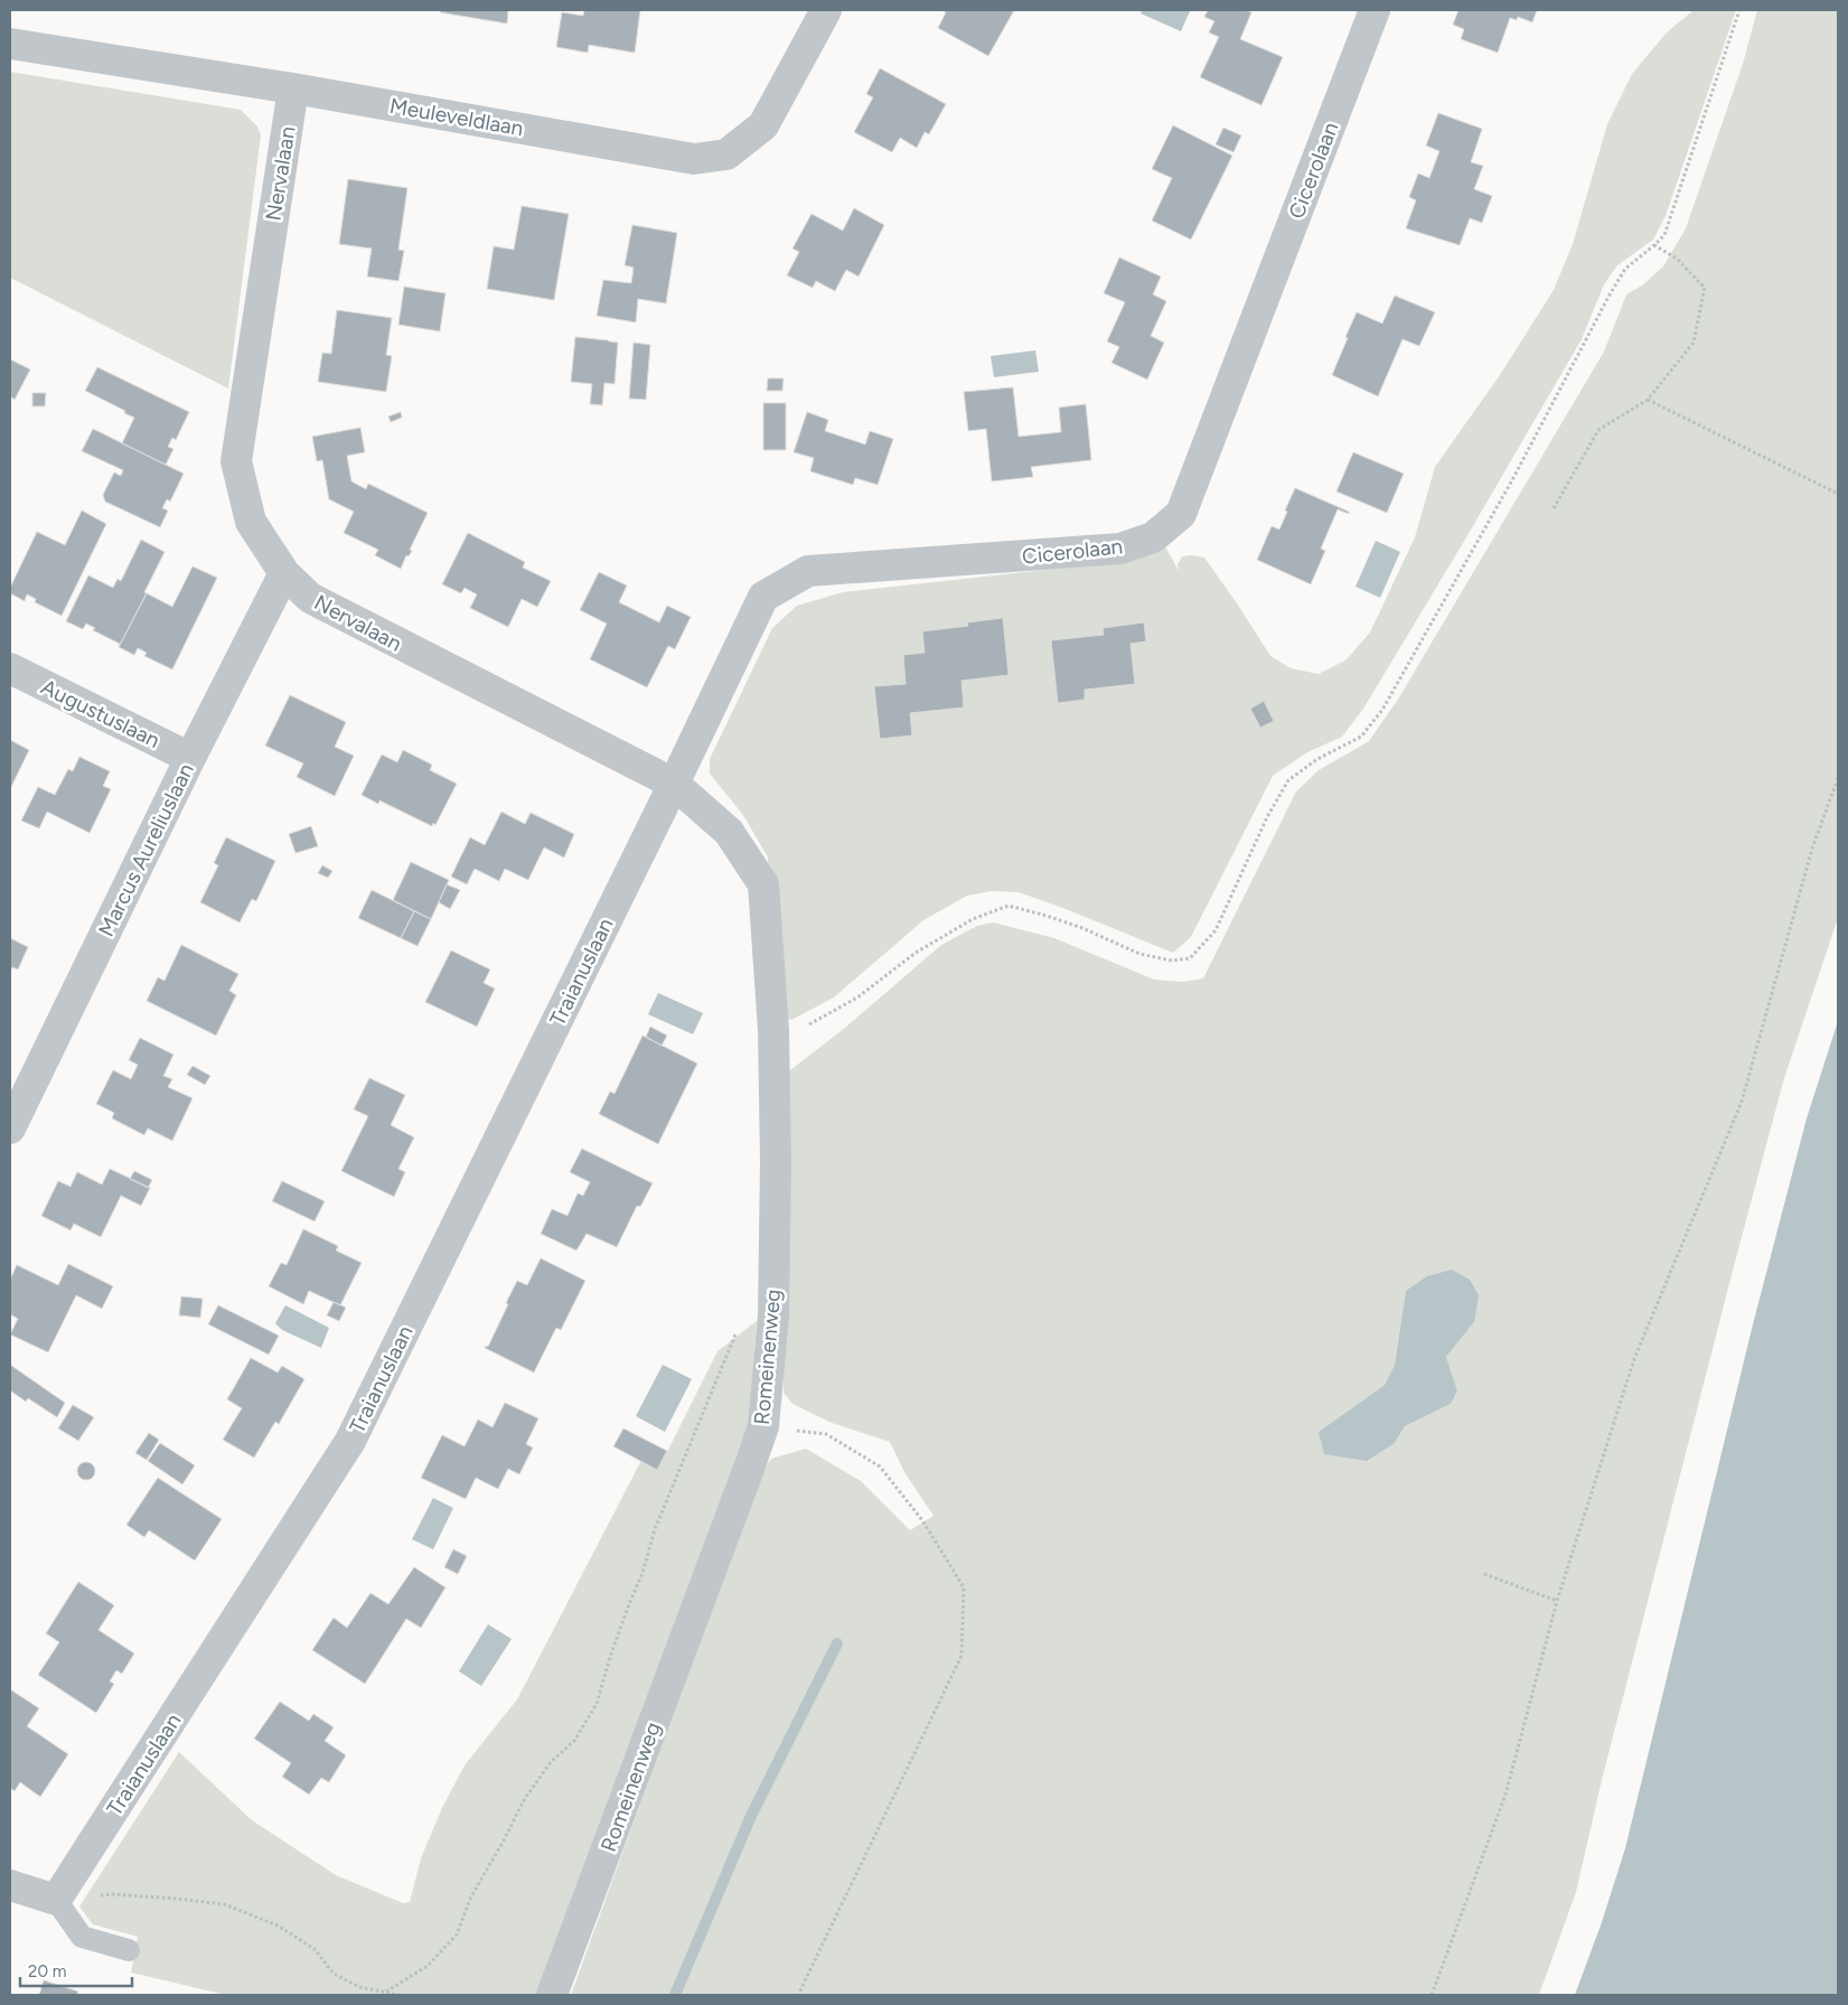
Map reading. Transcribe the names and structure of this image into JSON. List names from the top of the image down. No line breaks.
{"streets":{"street":["Meuleveldlaan","Cicerolaan","Nervalaan","Augustuslaan","Marcus Aureliuslaan","Traianuslaan","Romeinenweg"]},"crossings":[["Meuleveldlaan","Nervalaan"],["Cicerolaan","Nervalaan"],["Cicerolaan","Traianuslaan"],["Cicerolaan","Romeinenweg"],["Nervalaan","Marcus Aureliuslaan"],["Nervalaan","Traianuslaan"],["Nervalaan","Romeinenweg"],["Augustuslaan","Marcus Aureliuslaan"],["Traianuslaan","Romeinenweg"]],"scale_bar":"20 m"}
